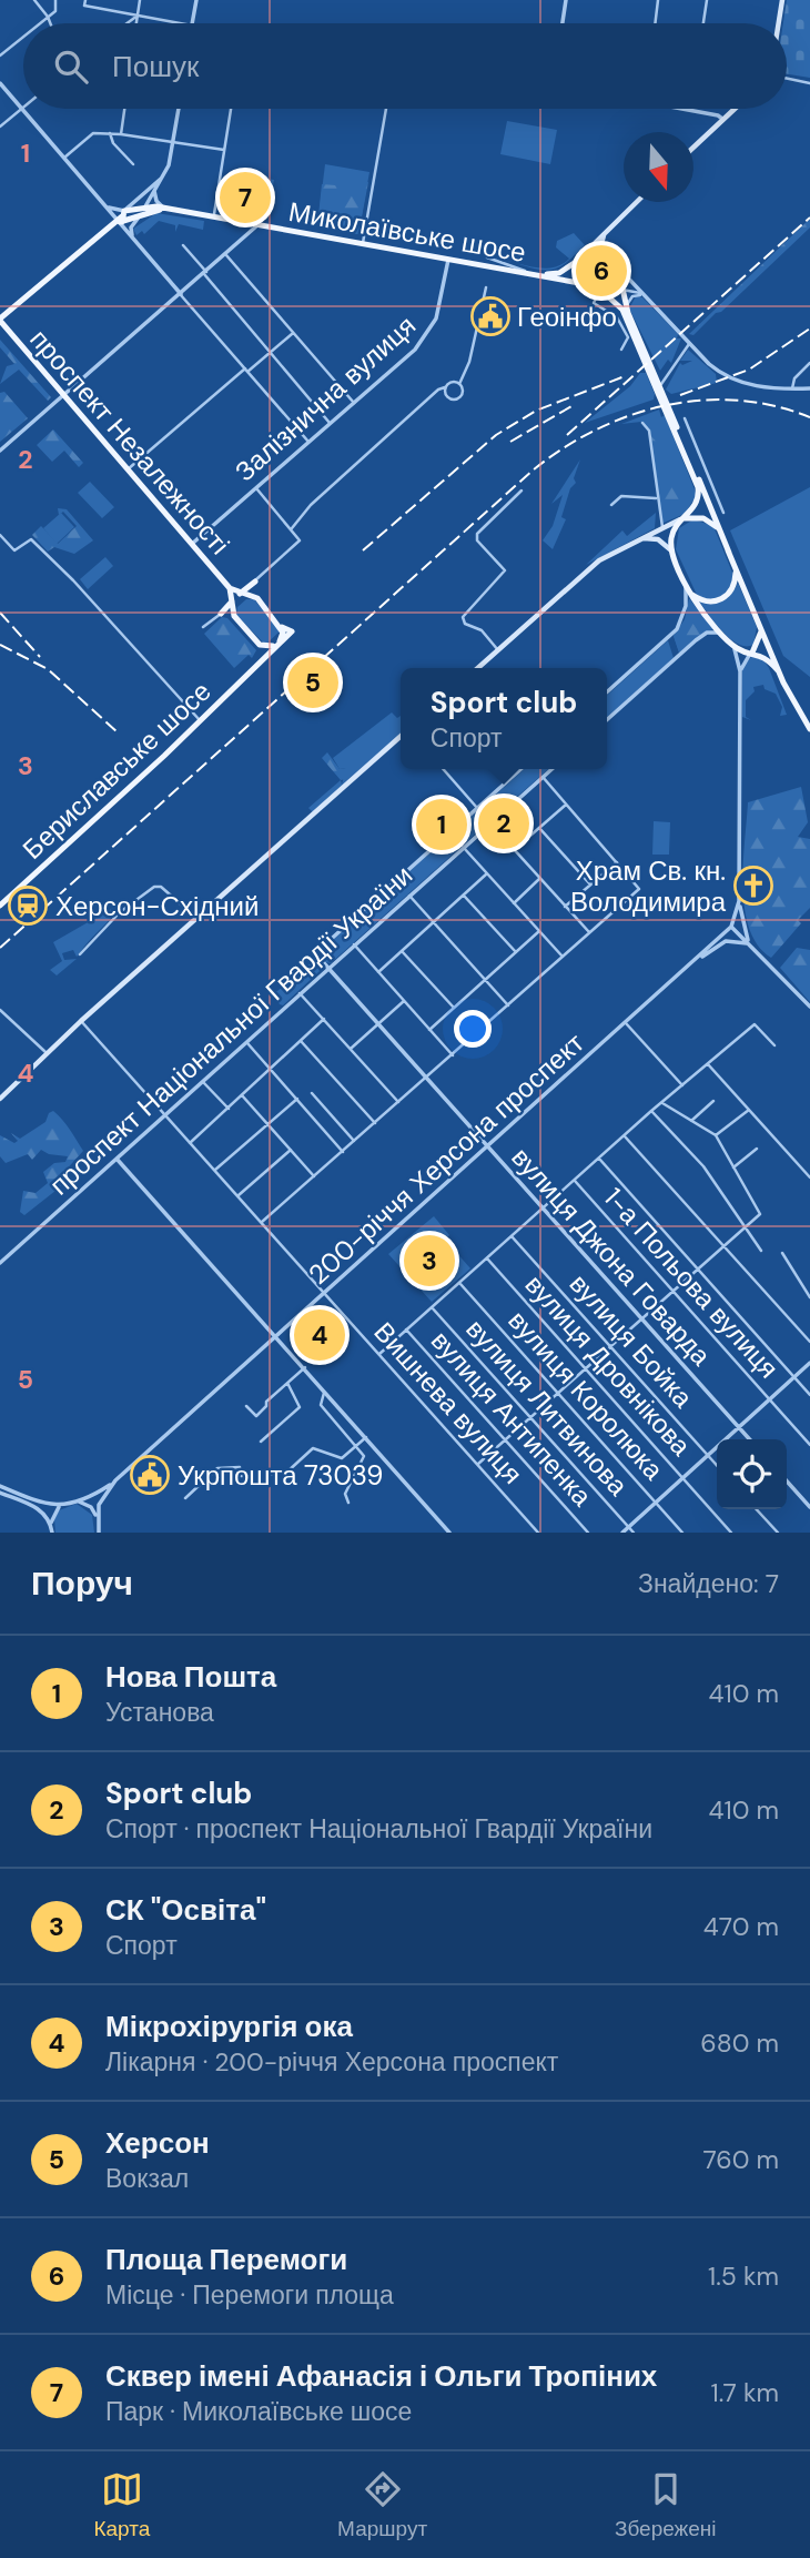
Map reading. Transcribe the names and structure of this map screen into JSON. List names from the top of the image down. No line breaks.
{"streets":{"main road":["Миколаївське шосе","проспект Незалежності","Бериславське шосе"],"street":["Залізнична вулиця","проспект Національної Гвардії України","200-річчя Херсона проспект","вулиця Джона Говарда","1-а Польова вулиця","вулиця Бойка","вулиця Дровнікова","вулиця Королюка","Вишнева вулиця","вулиця Литвинова","вулиця Антипенка"]},"crossings":[["Миколаївське шосе","Залізнична вулиця"],["Залізнична вулиця","проспект Незалежності"],["проспект Національної Гвардії України","вулиця Джона Говарда"],["проспект Національної Гвардії України","Вишнева вулиця"],["200-річчя Херсона проспект","вулиця Джона Говарда"],["200-річчя Херсона проспект","Вишнева вулиця"]],"places":{"public building":["Геоінфо","Укрпошта 73039"],"church":["Храм Св. кн. Володимира"],"station":["Херсон-Східний"]},"north":"bottom","page":{"search":"Пошук","pins":["7","6","5","2","1","3","4"],"popup":["Sport club","Спорт"],"heading":["Поруч","Знайдено: 7"],"list":[{"mark":"1","name":"Нова Пошта","note":"Установа","value":"410 m"},{"mark":"2","name":"Sport club","note":"Спорт · проспект Національної Гвардії України","value":"410 m"},{"mark":"3","name":"СК \"Освіта\"","note":"Спорт","value":"470 m"},{"mark":"4","name":"Мікрохірургія ока","note":"Лікарня · 200-річчя Херсона проспект","value":"680 m"},{"mark":"5","name":"Херсон","note":"Вокзал","value":"760 m"},{"mark":"6","name":"Площа Перемоги","note":"Місце · Перемоги площа","value":"1.5 km"},{"mark":"7","name":"Сквер імені Афанасія і Ольги Тропіних","note":"Парк · Миколаївське шосе","value":"1.7 km"}],"nav":["Карта","Маршрут","Збережені"]},"grid":{"rows":["1","2","3","4","5"]}}
